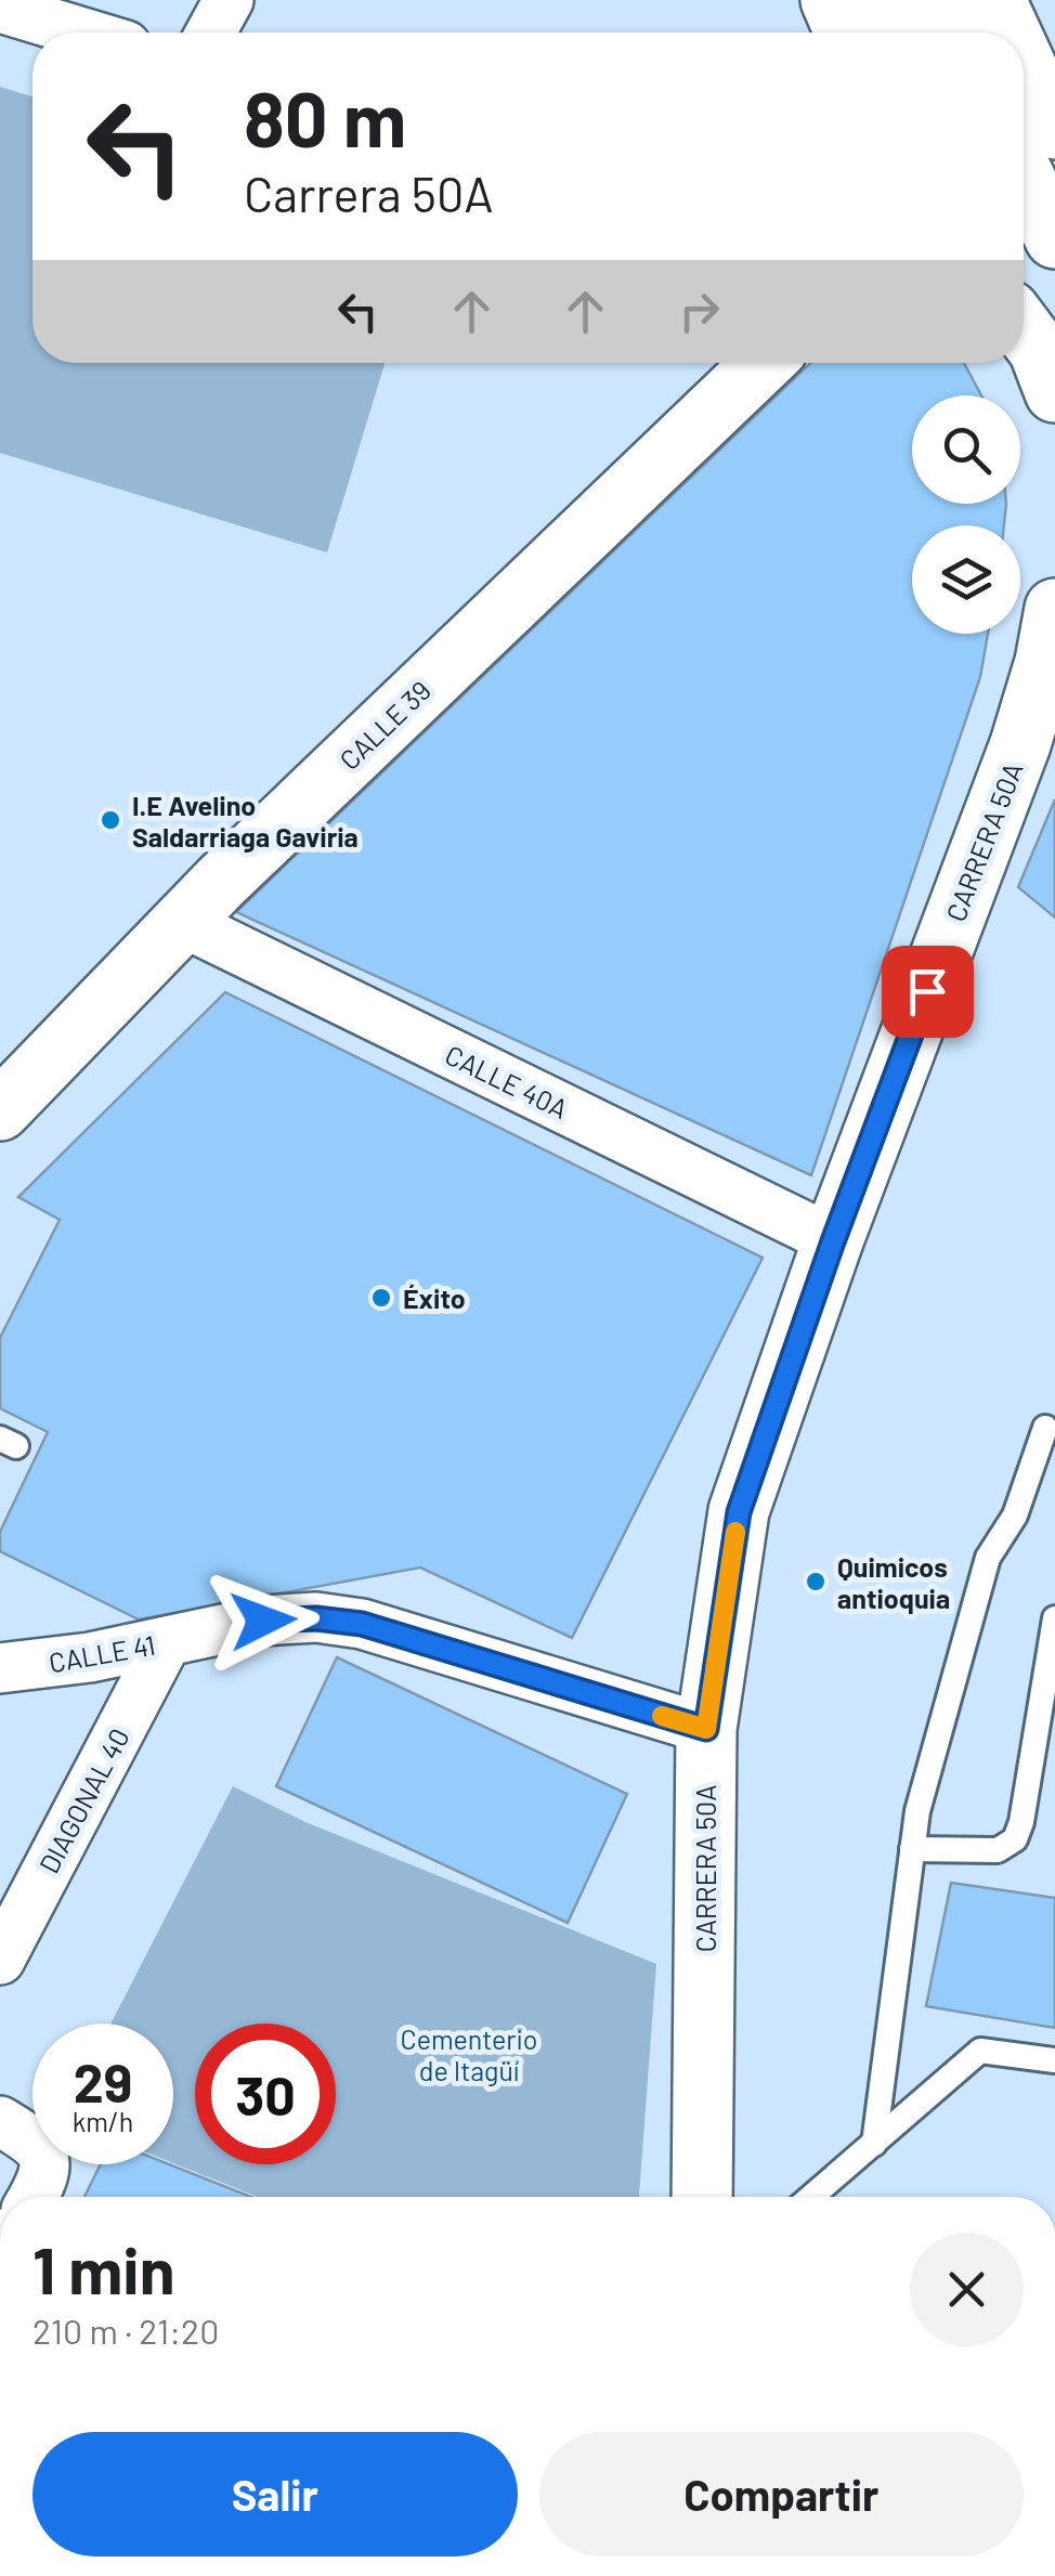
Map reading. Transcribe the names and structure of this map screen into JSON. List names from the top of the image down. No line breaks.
{"streets":{"main road":["CALLE 39","CARRERA 50A"],"street":["CALLE 40A","CALLE 41","DIAGONAL 40"]},"crossings":[["CALLE 39","CALLE 40A"],["CARRERA 50A","CALLE 40A"],["CARRERA 50A","CALLE 41"],["CALLE 41","DIAGONAL 40"]],"parks":["Cementerio de Itagüí"],"places":["I.E Avelino Saldarriaga Gaviria","Éxito","Quimicos antioquia"],"page":{"turn":["80 m","Carrera 50A"],"speed":"29 km/h","limit":"30","heading":["1 min","210 m · 21:20"],"buttons":["Salir","Compartir"]}}
